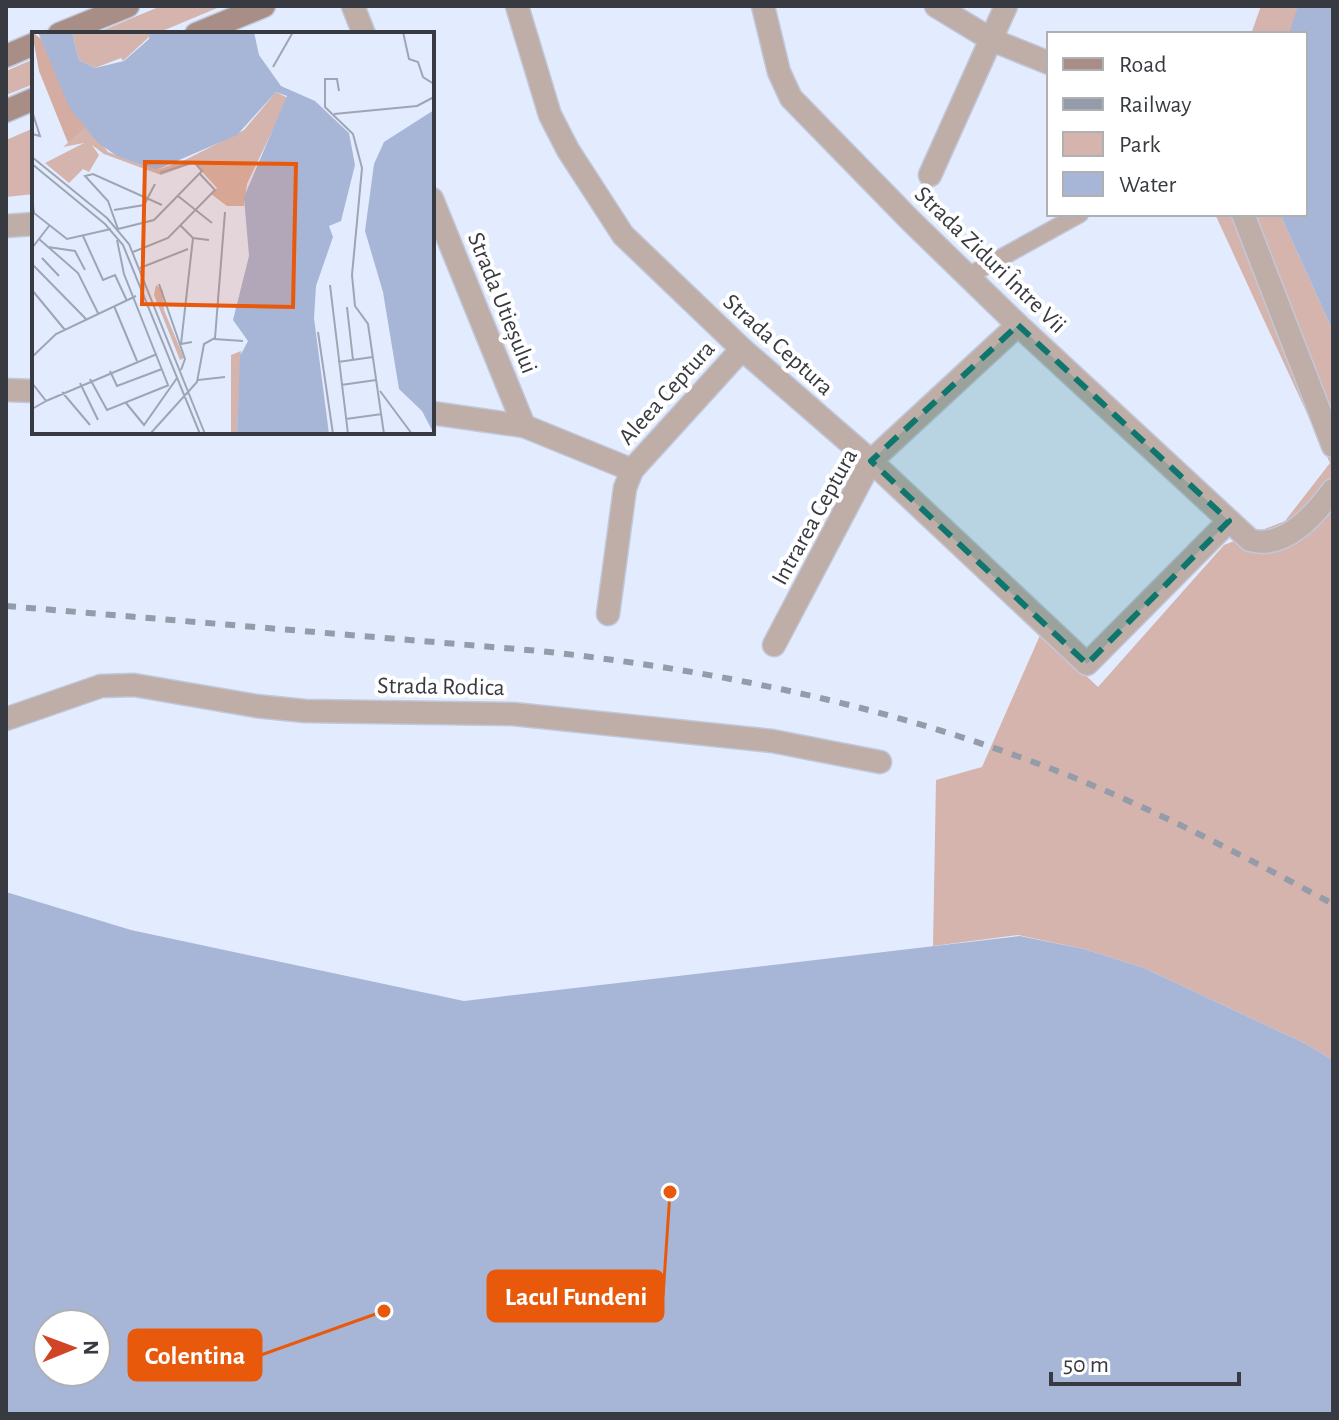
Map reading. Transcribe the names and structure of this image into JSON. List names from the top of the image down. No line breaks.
{"streets":{"street":["Strada Ziduri Între Vii","Strada Utieșului","Strada Ceptura","Aleea Ceptura","Intrarea Ceptura","Strada Rodica"]},"crossings":[["Strada Ziduri Între Vii","Strada Ceptura"],["Strada Ziduri Între Vii","Intrarea Ceptura"],["Strada Ceptura","Aleea Ceptura"],["Strada Ceptura","Intrarea Ceptura"]],"places":["Lacul Fundeni","Colentina"],"legend":["Road","Railway","Park","Water"],"scale_bar":"50 m","north":"right"}
